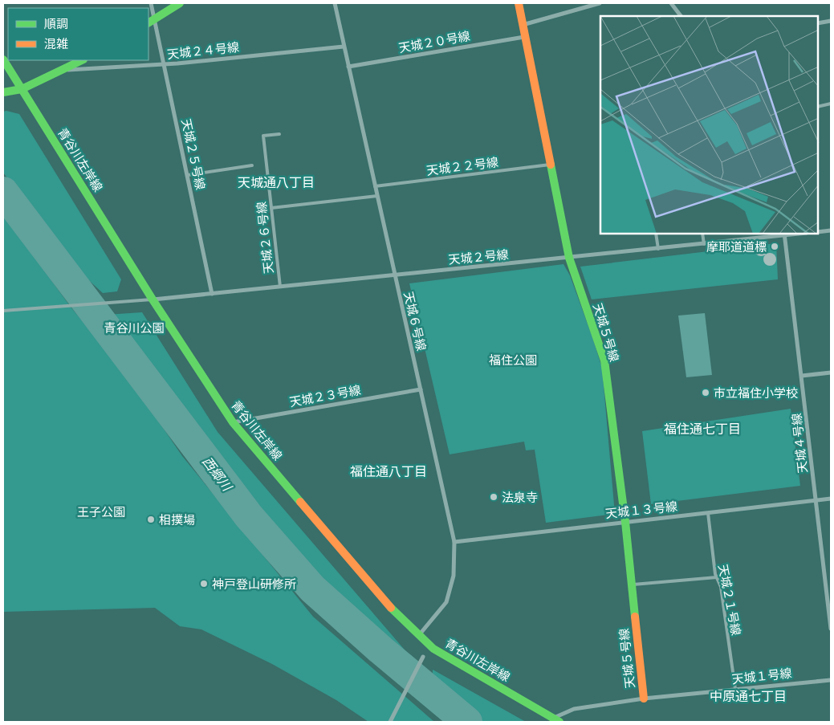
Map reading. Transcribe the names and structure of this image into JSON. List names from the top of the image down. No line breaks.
{"streets":{"street":["天城２０号線","天城２４号線","天城２５号線","青谷川左岸線","天城２号線","天城６号線","天城５号線","天城２３号線","天城４号線","天城１３号線","天城１号線"],"lane":["天城２２号線","天城２６号線","天城２１号線"]},"crossings":[["天城２０号線","天城６号線"],["天城２０号線","天城５号線"],["天城２４号線","天城２５号線"],["天城２４号線","天城６号線"],["天城２５号線","天城２号線"],["青谷川左岸線","天城２号線"],["青谷川左岸線","天城６号線"],["青谷川左岸線","天城２３号線"],["青谷川左岸線","天城１号線"],["天城２２号線","天城６号線"],["天城２２号線","天城５号線"],["天城２６号線","天城２号線"],["天城２号線","天城６号線"],["天城２号線","天城５号線"],["天城２号線","天城４号線"],["天城６号線","天城２３号線"],["天城６号線","天城１３号線"],["天城５号線","天城１３号線"],["天城５号線","天城１号線"],["天城４号線","天城１３号線"],["天城１３号線","天城２１号線"],["天城２１号線","天城１号線"]],"districts":["天城通八丁目","福住通七丁目","福住通八丁目","中原通七丁目"],"water":["西郷川"],"parks":["青谷川公園","福住公園","王子公園"],"places":["摩耶道道標","市立福住小学校","法泉寺","相撲場","神戸登山研修所"],"legend":["順調","混雑"]}
